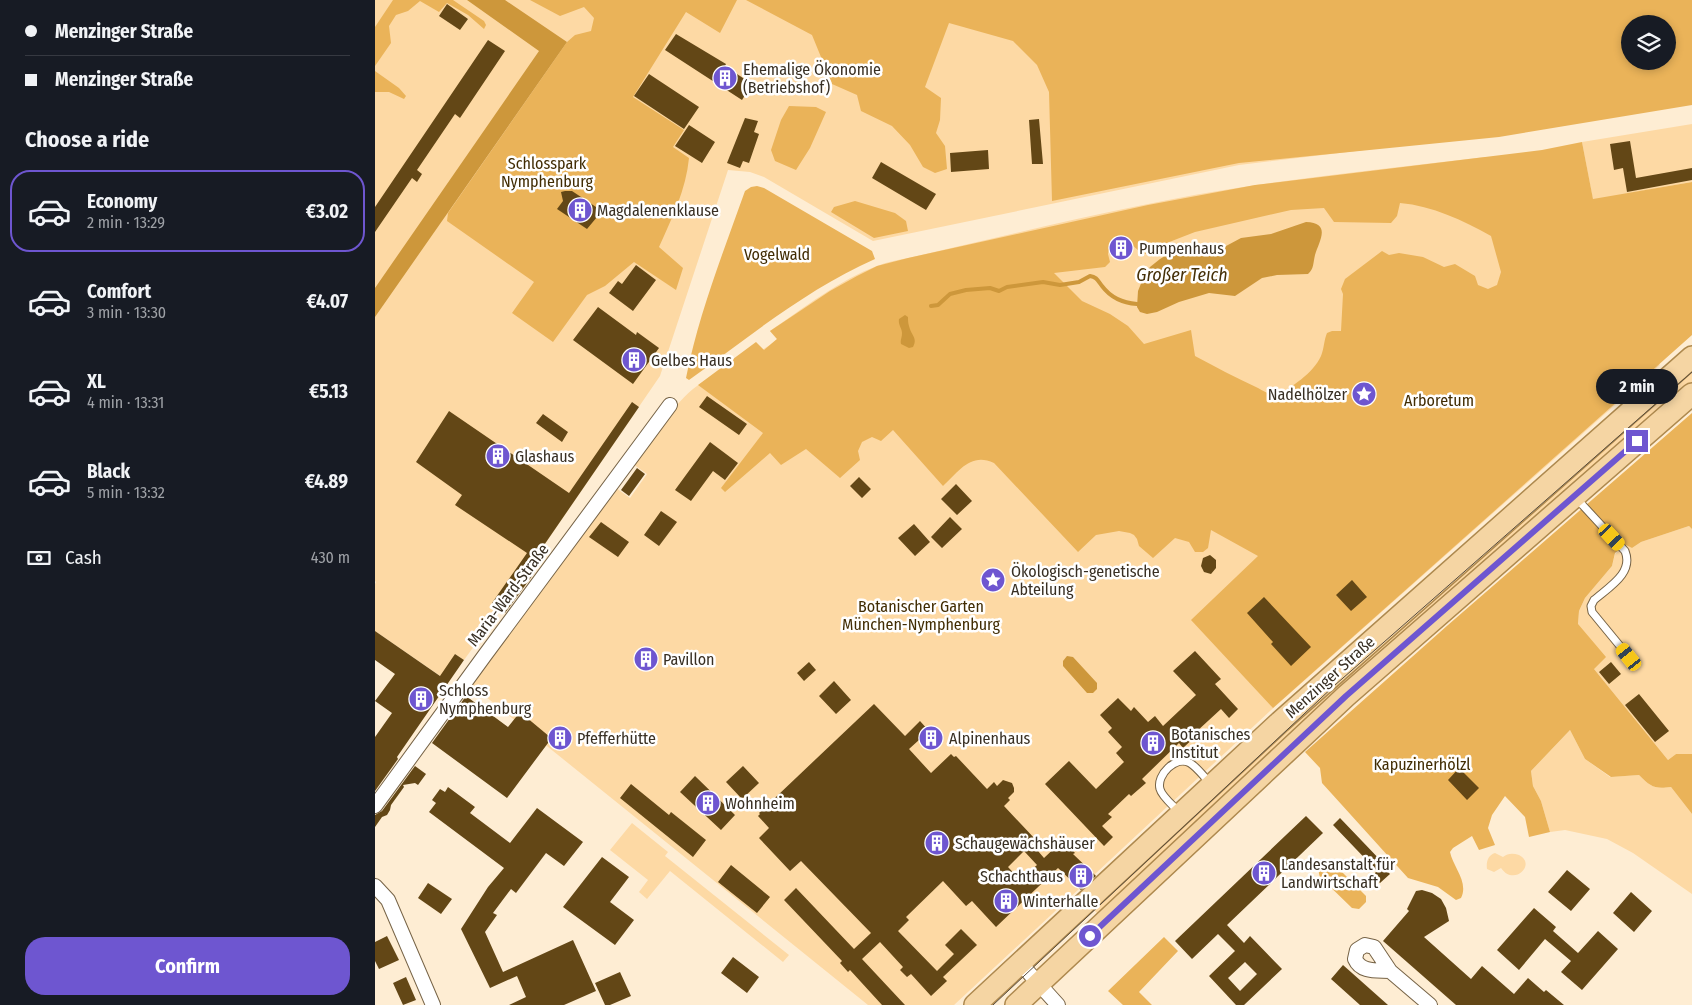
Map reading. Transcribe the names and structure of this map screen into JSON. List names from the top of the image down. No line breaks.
{"streets":{"main road":["Menzinger Straße"],"street":["Maria-Ward-Straße"]},"water":["Großer Teich"],"parks":["Schlosspark Nymphenburg","Vogelwald","Arboretum","Botanischer Garten München-Nymphenburg","Kapuzinerhölzl"],"places":{"building":["Ehemalige Ökonomie (Betriebshof)","Magdalenenklause","Pumpenhaus","Gelbes Haus","Glashaus","Pavillon","Schloss Nymphenburg","Pfefferhütte","Alpinenhaus","Botanisches Institut","Wohnheim","Schaugewächshäuser","Landesanstalt für Landwirtschaft","Schachthaus","Winterhalle"],"place":["Nadelhölzer","Ökologisch-genetische Abteilung"]},"page":{"banner":["Menzinger Straße","Menzinger Straße"],"heading":"Choose a ride","list":[{"name":"Economy","note":"2 min · 13:29","value":"€3.02"},{"name":"Comfort","note":"3 min · 13:30","value":"€4.07"},{"name":"XL","note":"4 min · 13:31","value":"€5.13"},{"name":"Black","note":"5 min · 13:32","value":"€4.89"}],"bubble":"2 min","pay":["Cash","430 m"],"buttons":"Confirm"}}
